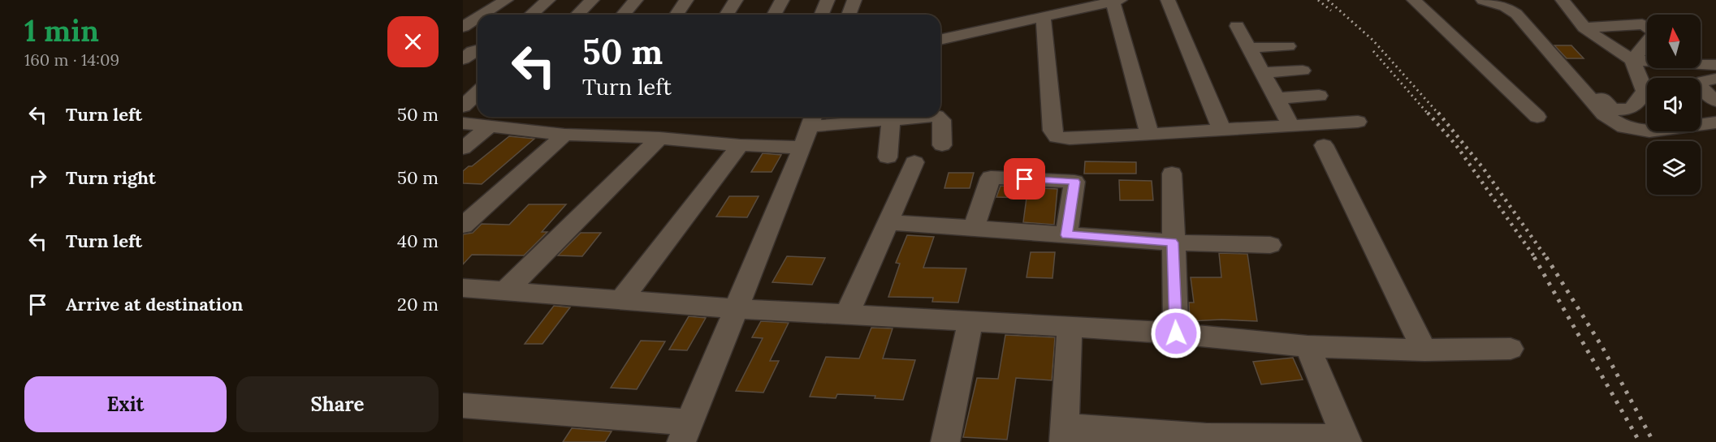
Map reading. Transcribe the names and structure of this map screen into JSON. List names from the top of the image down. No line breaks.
{"north":"top","page":{"heading":["1 min","160 m · 14:09"],"turn":["50 m","Turn left"],"list":[{"name":"Turn left","value":"50 m"},{"name":"Turn right","value":"50 m"},{"name":"Turn left","value":"40 m"},{"name":"Arrive at destination","value":"20 m"}],"buttons":["Exit","Share"]}}
